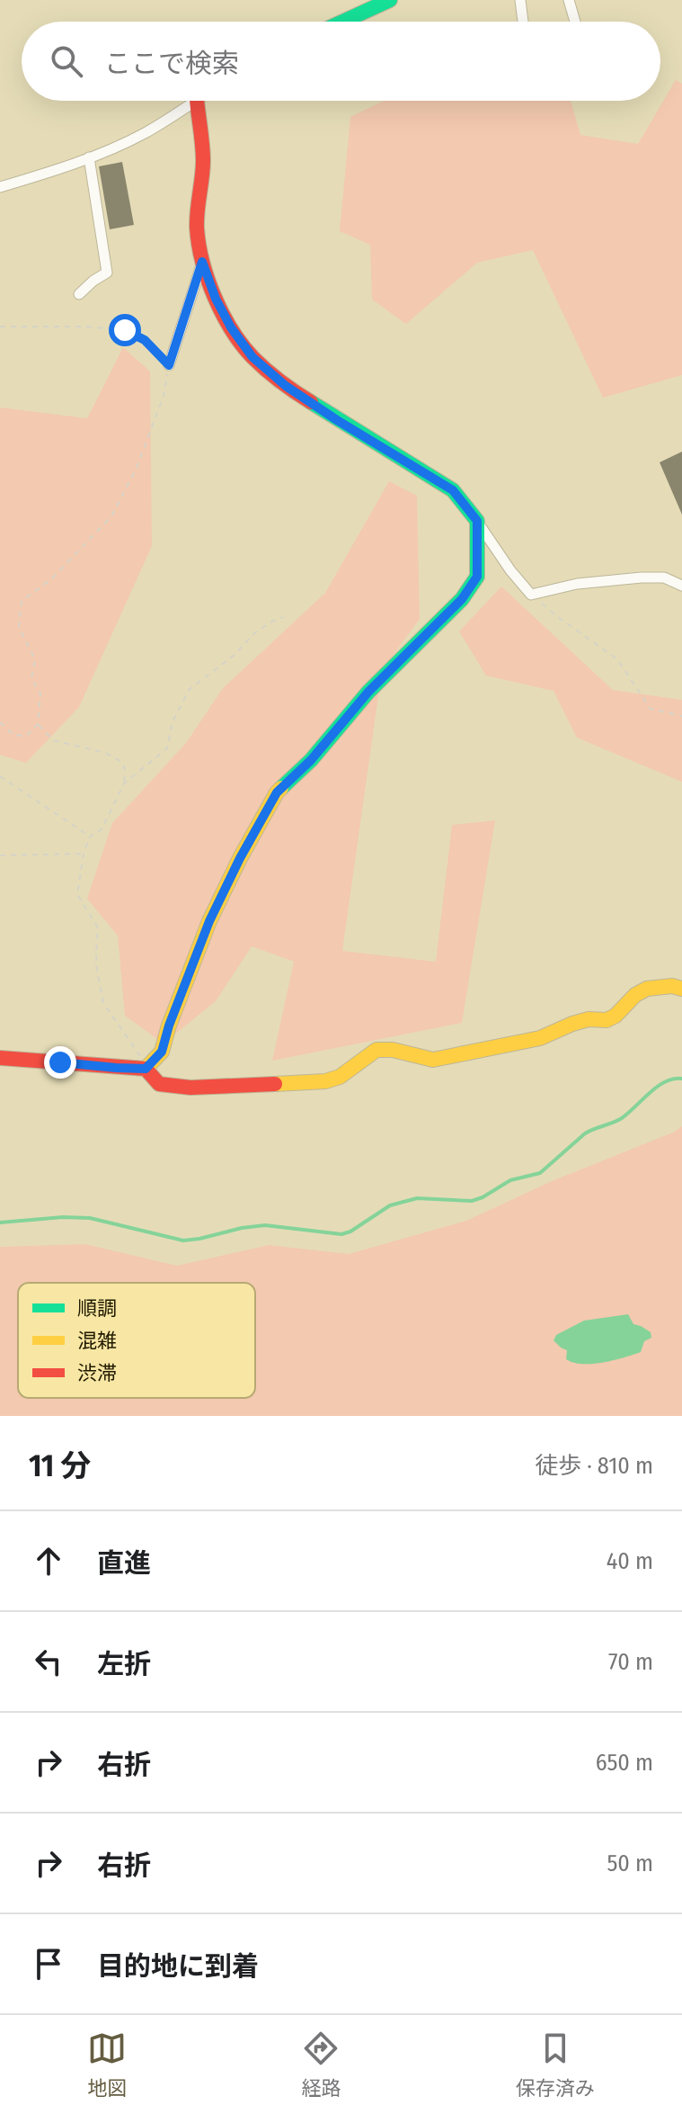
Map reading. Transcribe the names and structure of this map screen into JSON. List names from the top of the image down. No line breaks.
{"legend":["順調","混雑","渋滞"],"page":{"search":"ここで検索","heading":["11 分","徒歩 · 810 m"],"list":[["直進","40 m"],["左折","70 m"],["右折","650 m"],["右折","50 m"],"目的地に到着"],"nav":["地図","経路","保存済み"]}}
